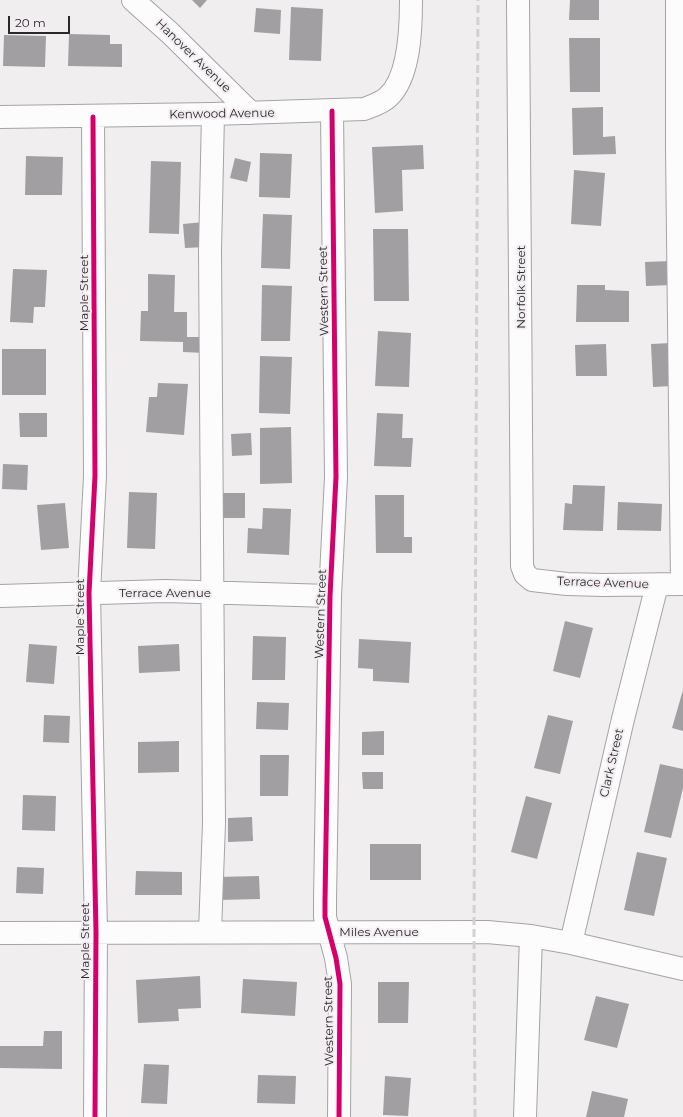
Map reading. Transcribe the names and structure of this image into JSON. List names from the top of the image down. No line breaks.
{"streets":{"street":["Hanover Avenue","Kenwood Avenue","Norfolk Street","Western Street","Maple Street","Terrace Avenue","Clark Street","Miles Avenue"]},"crossings":[["Hanover Avenue","Kenwood Avenue"],["Kenwood Avenue","Western Street"],["Kenwood Avenue","Maple Street"],["Norfolk Street","Terrace Avenue"],["Western Street","Terrace Avenue"],["Western Street","Miles Avenue"],["Maple Street","Terrace Avenue"],["Maple Street","Miles Avenue"],["Terrace Avenue","Clark Street"],["Clark Street","Miles Avenue"]],"scale_bar":"20 m"}
